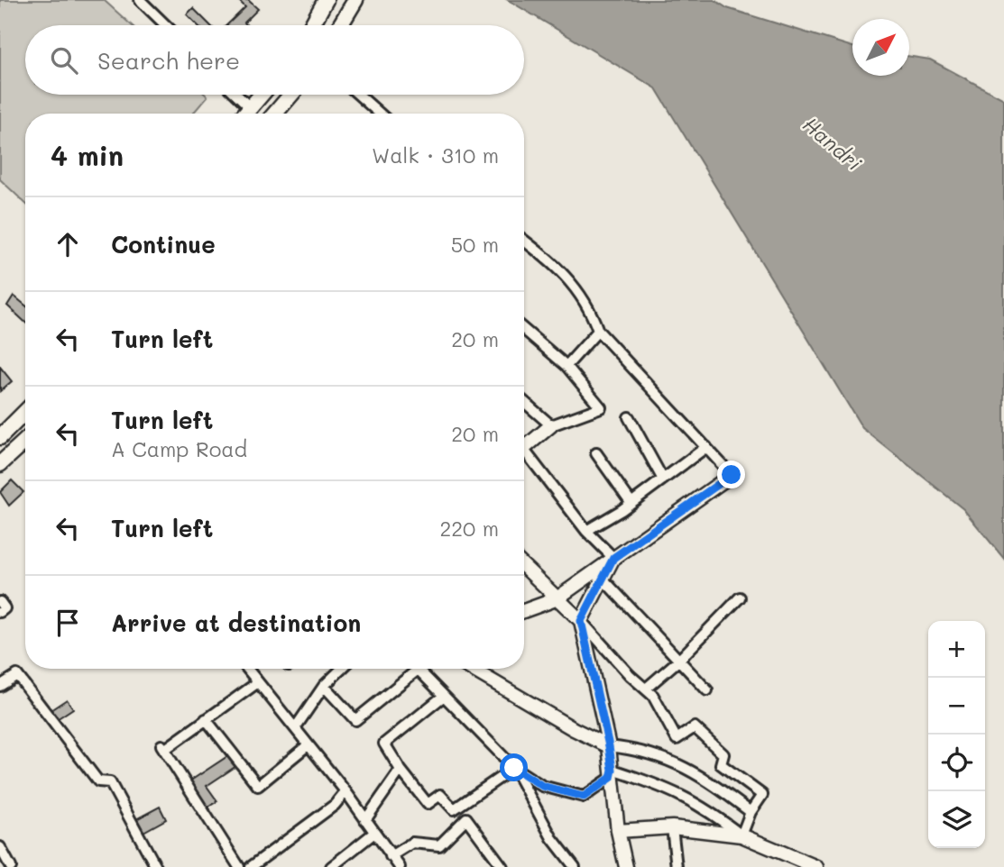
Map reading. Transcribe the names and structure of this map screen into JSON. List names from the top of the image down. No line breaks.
{"water":["Handri"],"north":"top right","page":{"search":"Search here","heading":["4 min","Walk · 310 m"],"list":[["Continue","50 m"],["Turn left","20 m"],["Turn left","A Camp Road","20 m"],["Turn left","220 m"],"Arrive at destination"],"map_buttons":["+","−"]}}
